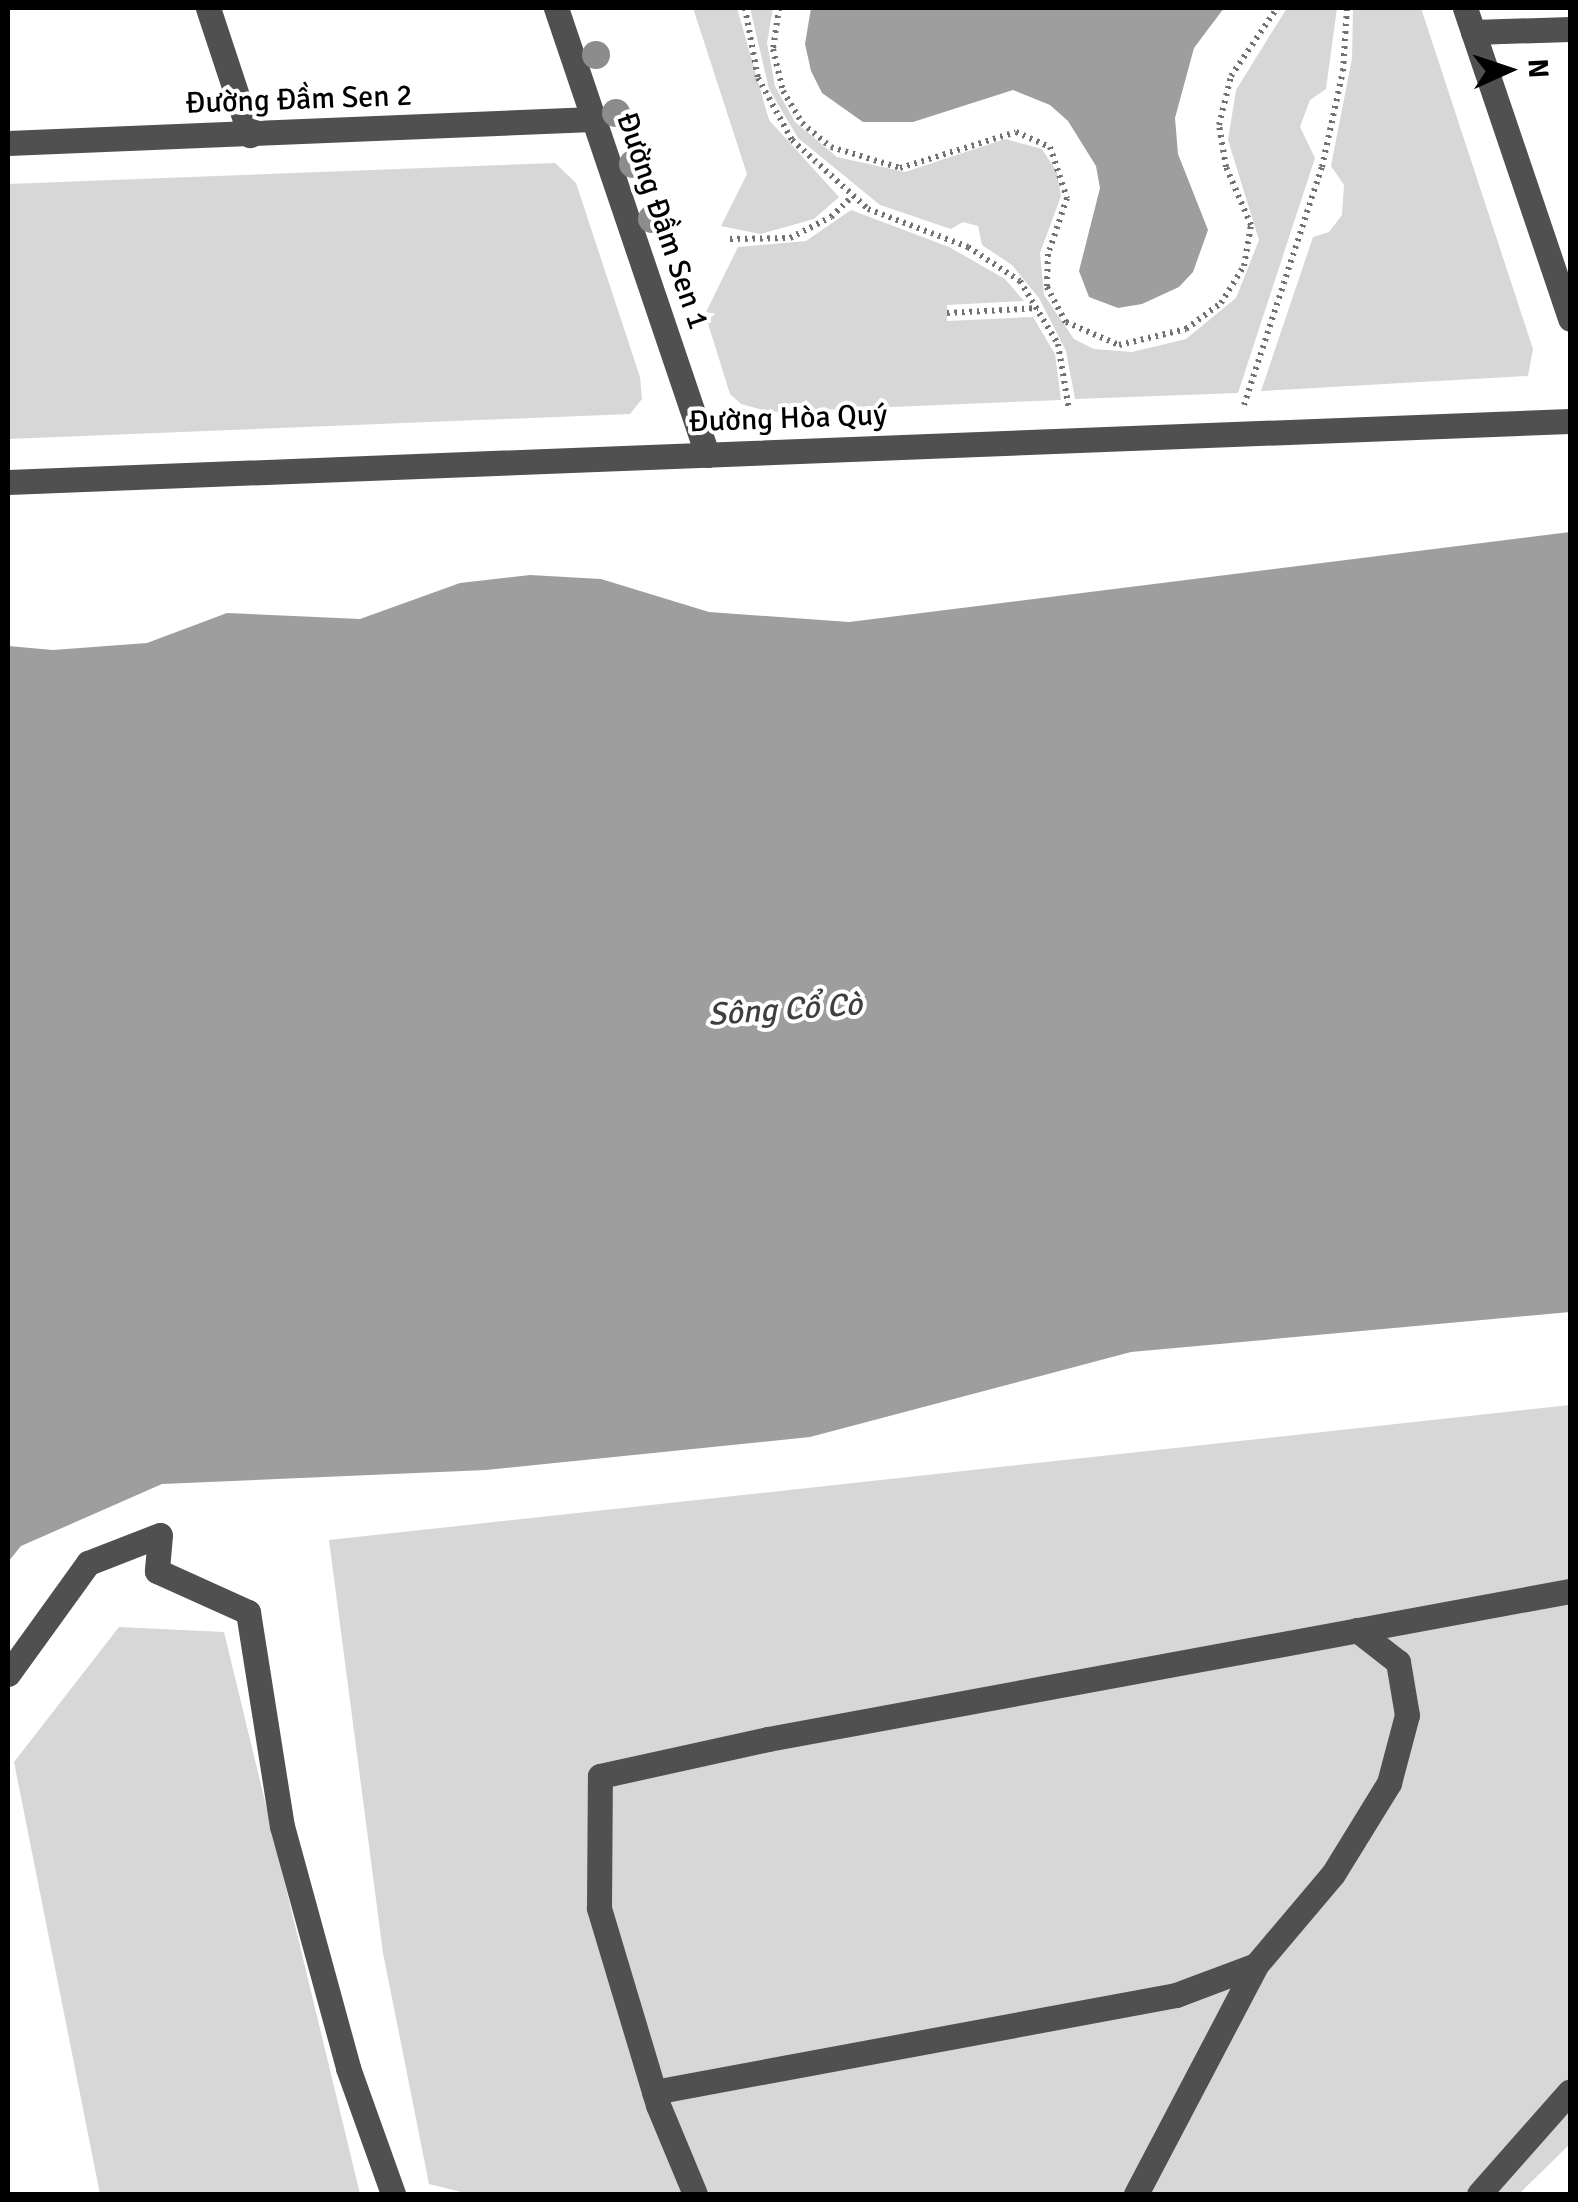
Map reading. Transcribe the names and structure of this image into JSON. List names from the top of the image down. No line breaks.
{"streets":{"street":["Đường Đầm Sen 2","Đường Đầm Sen 1","Đường Hòa Quý"]},"crossings":[["Đường Đầm Sen 2","Đường Đầm Sen 1"],["Đường Đầm Sen 1","Đường Hòa Quý"]],"water":["Sông Cổ Cò"],"north":"right"}
